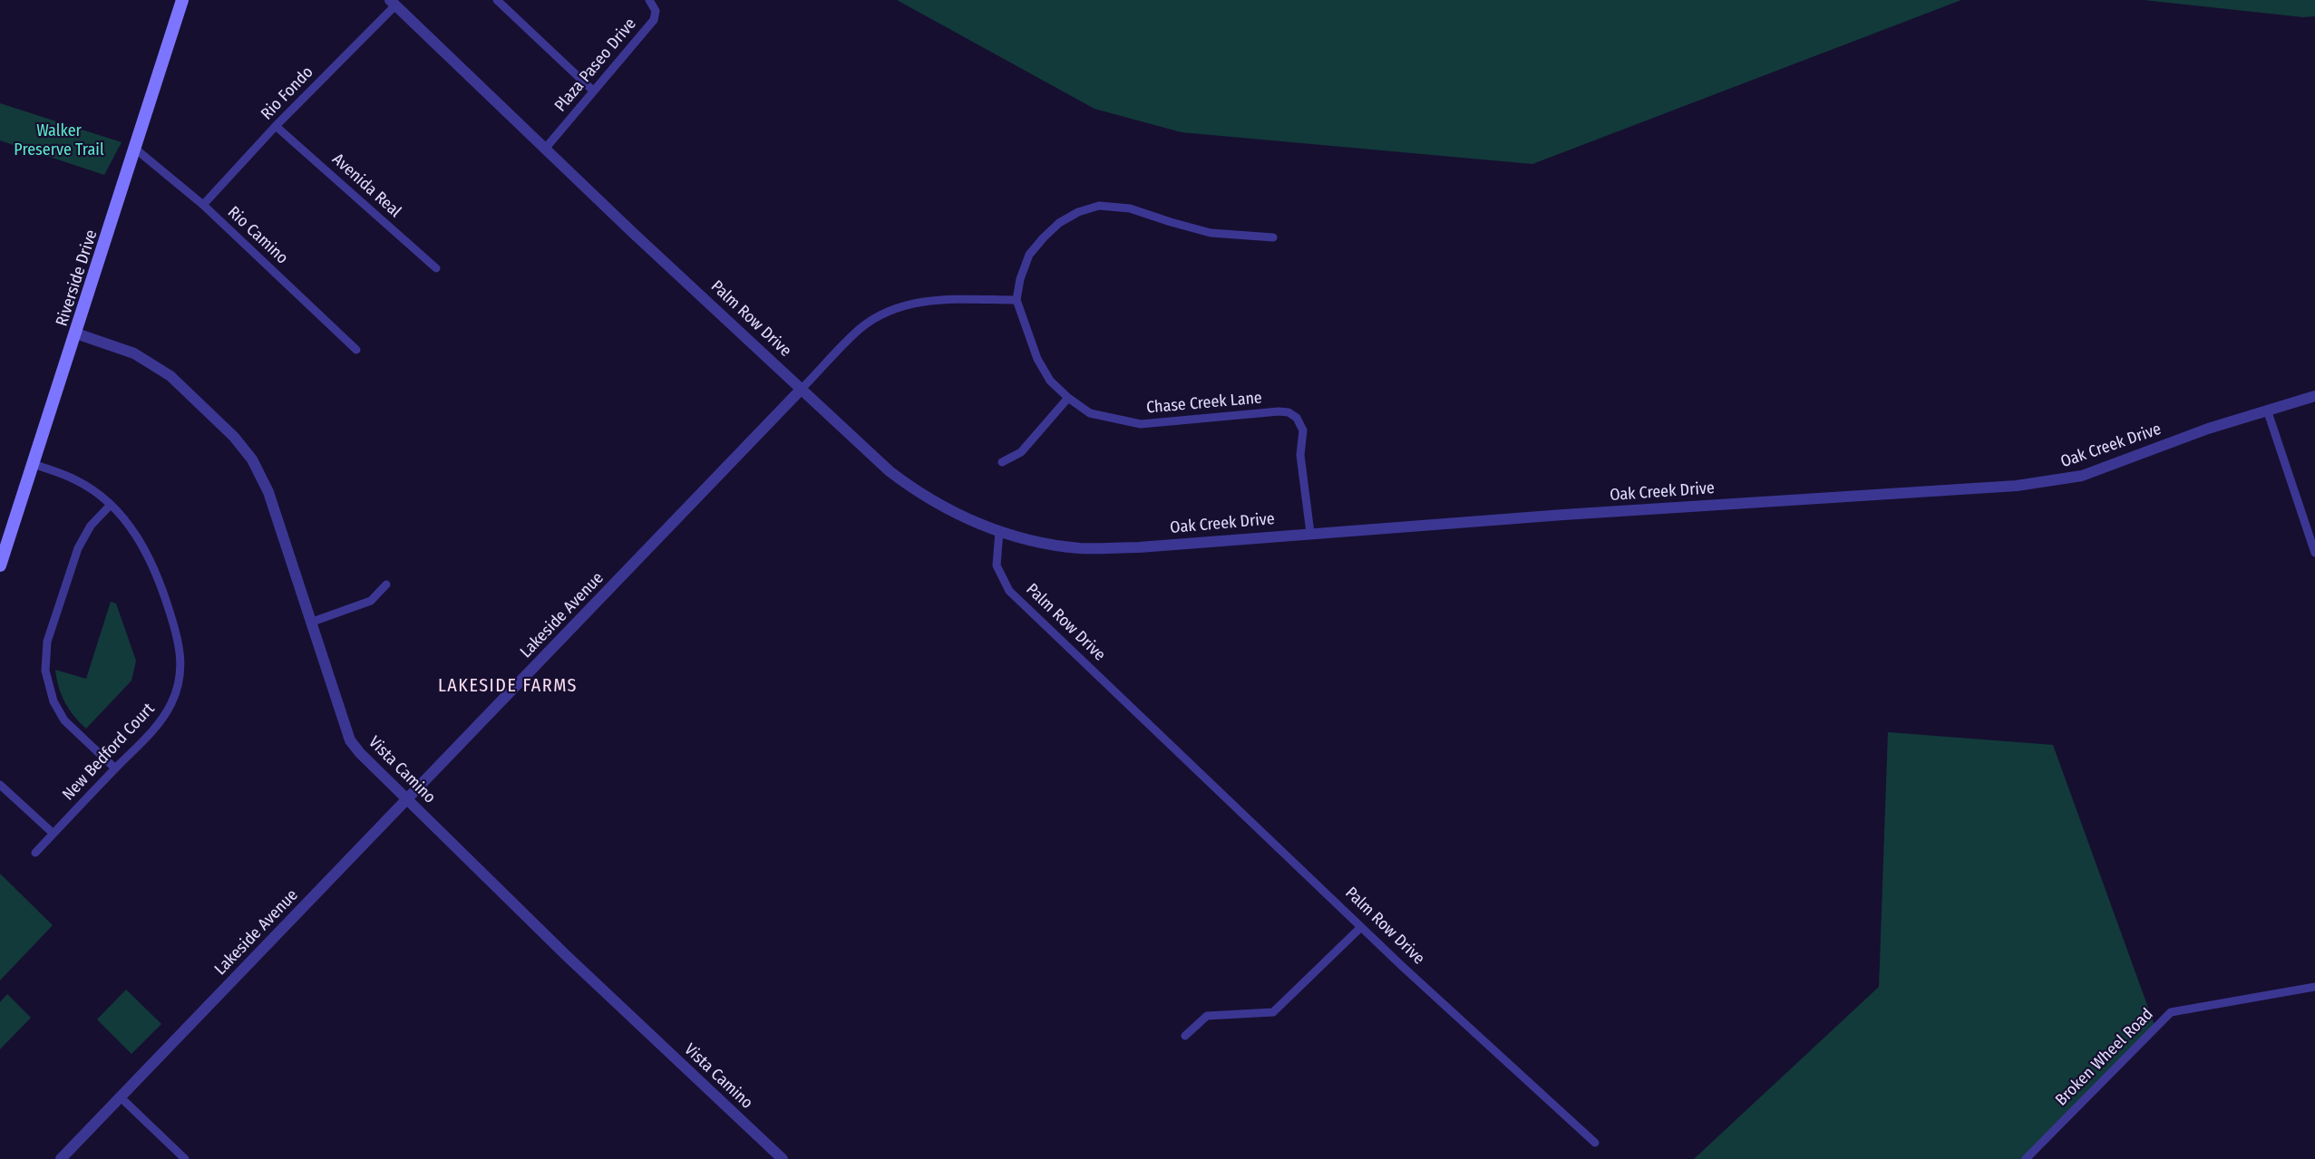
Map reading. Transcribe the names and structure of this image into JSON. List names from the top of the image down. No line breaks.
{"streets":{"main road":["Riverside Drive"],"street":["Plaza Paseo Drive","Rio Fondo","Avenida Real","Rio Camino","Palm Row Drive","Chase Creek Lane","Oak Creek Drive","Lakeside Avenue","New Bedford Court","Vista Camino","Broken Wheel Road"]},"crossings":[["Plaza Paseo Drive","Palm Row Drive"],["Rio Fondo","Avenida Real"],["Rio Fondo","Rio Camino"],["Rio Fondo","Palm Row Drive"],["Rio Camino","Riverside Drive"],["Riverside Drive","New Bedford Court"],["Riverside Drive","Vista Camino"],["Palm Row Drive","Oak Creek Drive"],["Palm Row Drive","Lakeside Avenue"],["Chase Creek Lane","Oak Creek Drive"],["Chase Creek Lane","Lakeside Avenue"],["Lakeside Avenue","Vista Camino"]],"districts":["LAKESIDE FARMS"],"parks":["Walker Preserve Trail"]}
